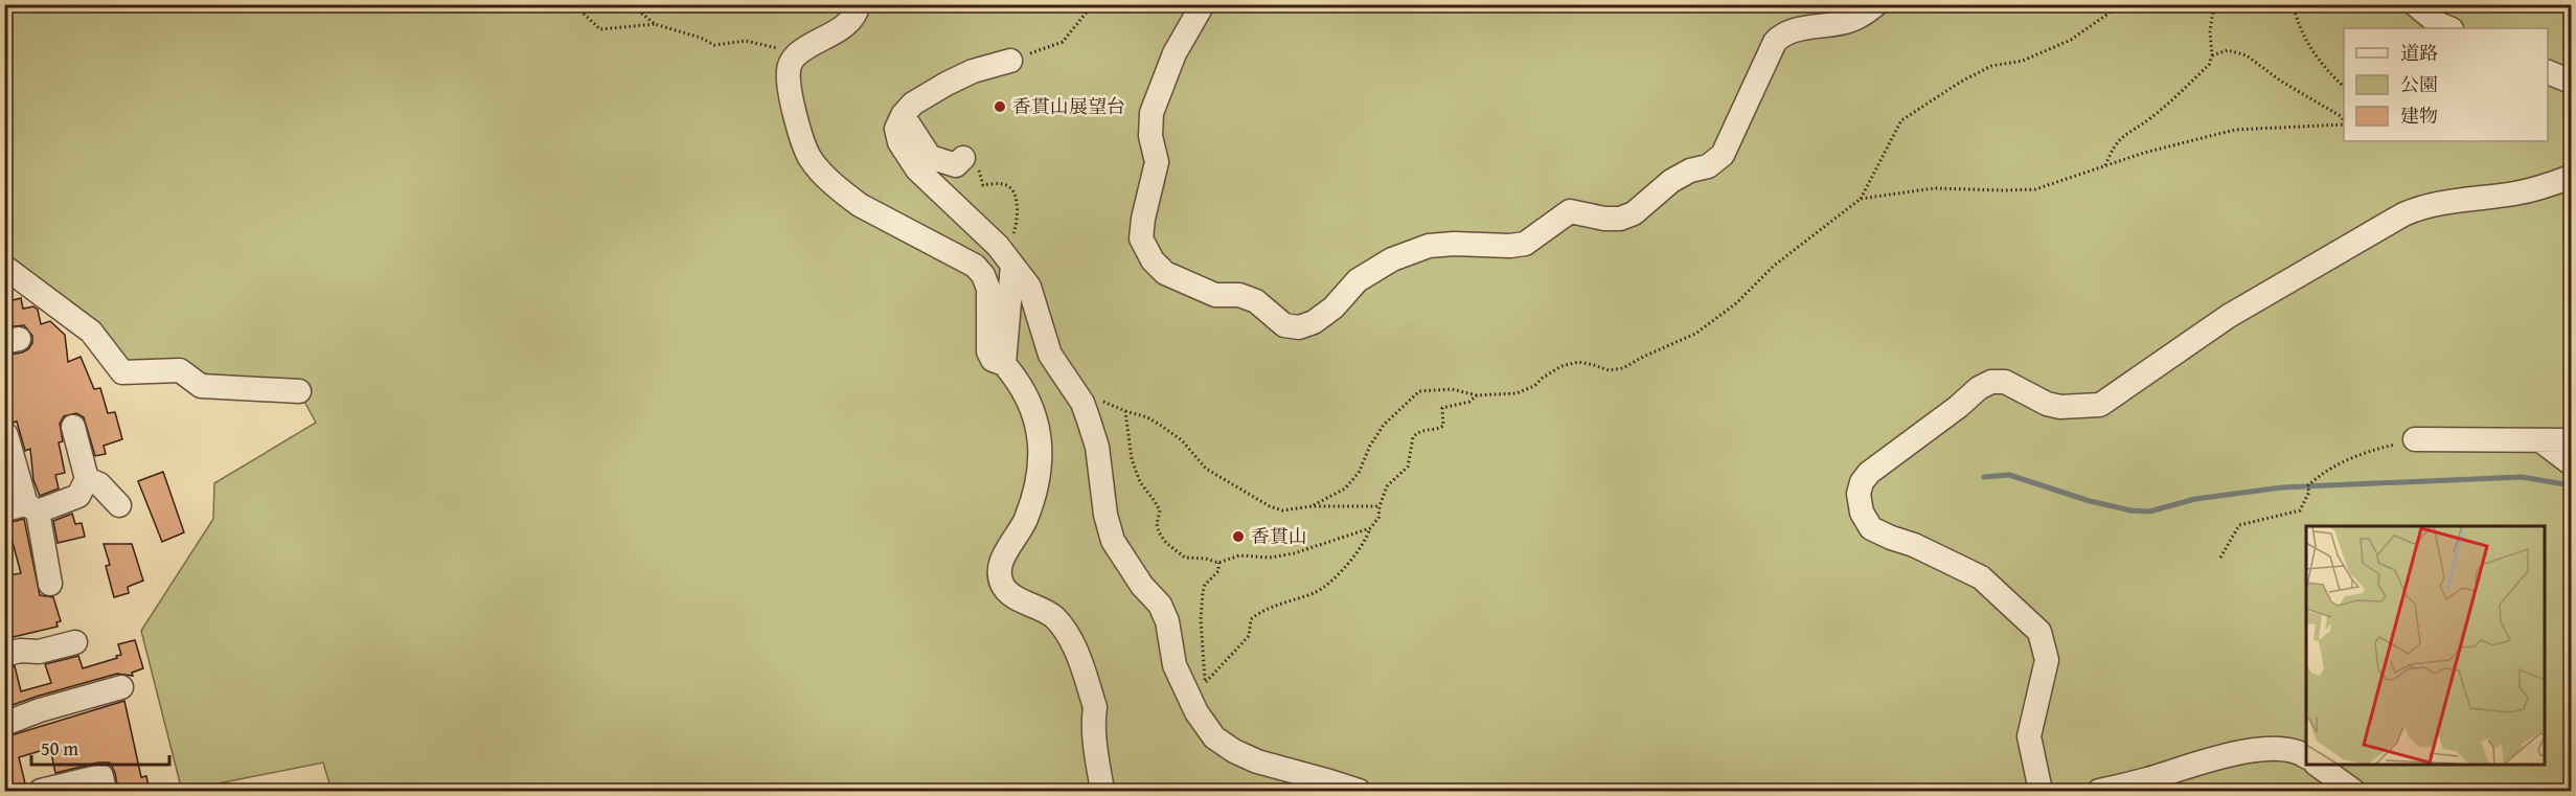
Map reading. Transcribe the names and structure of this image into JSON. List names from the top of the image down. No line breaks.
{"places":["香貫山展望台","香貫山"],"legend":["道路","公園","建物"],"scale_bar":"50 m"}
